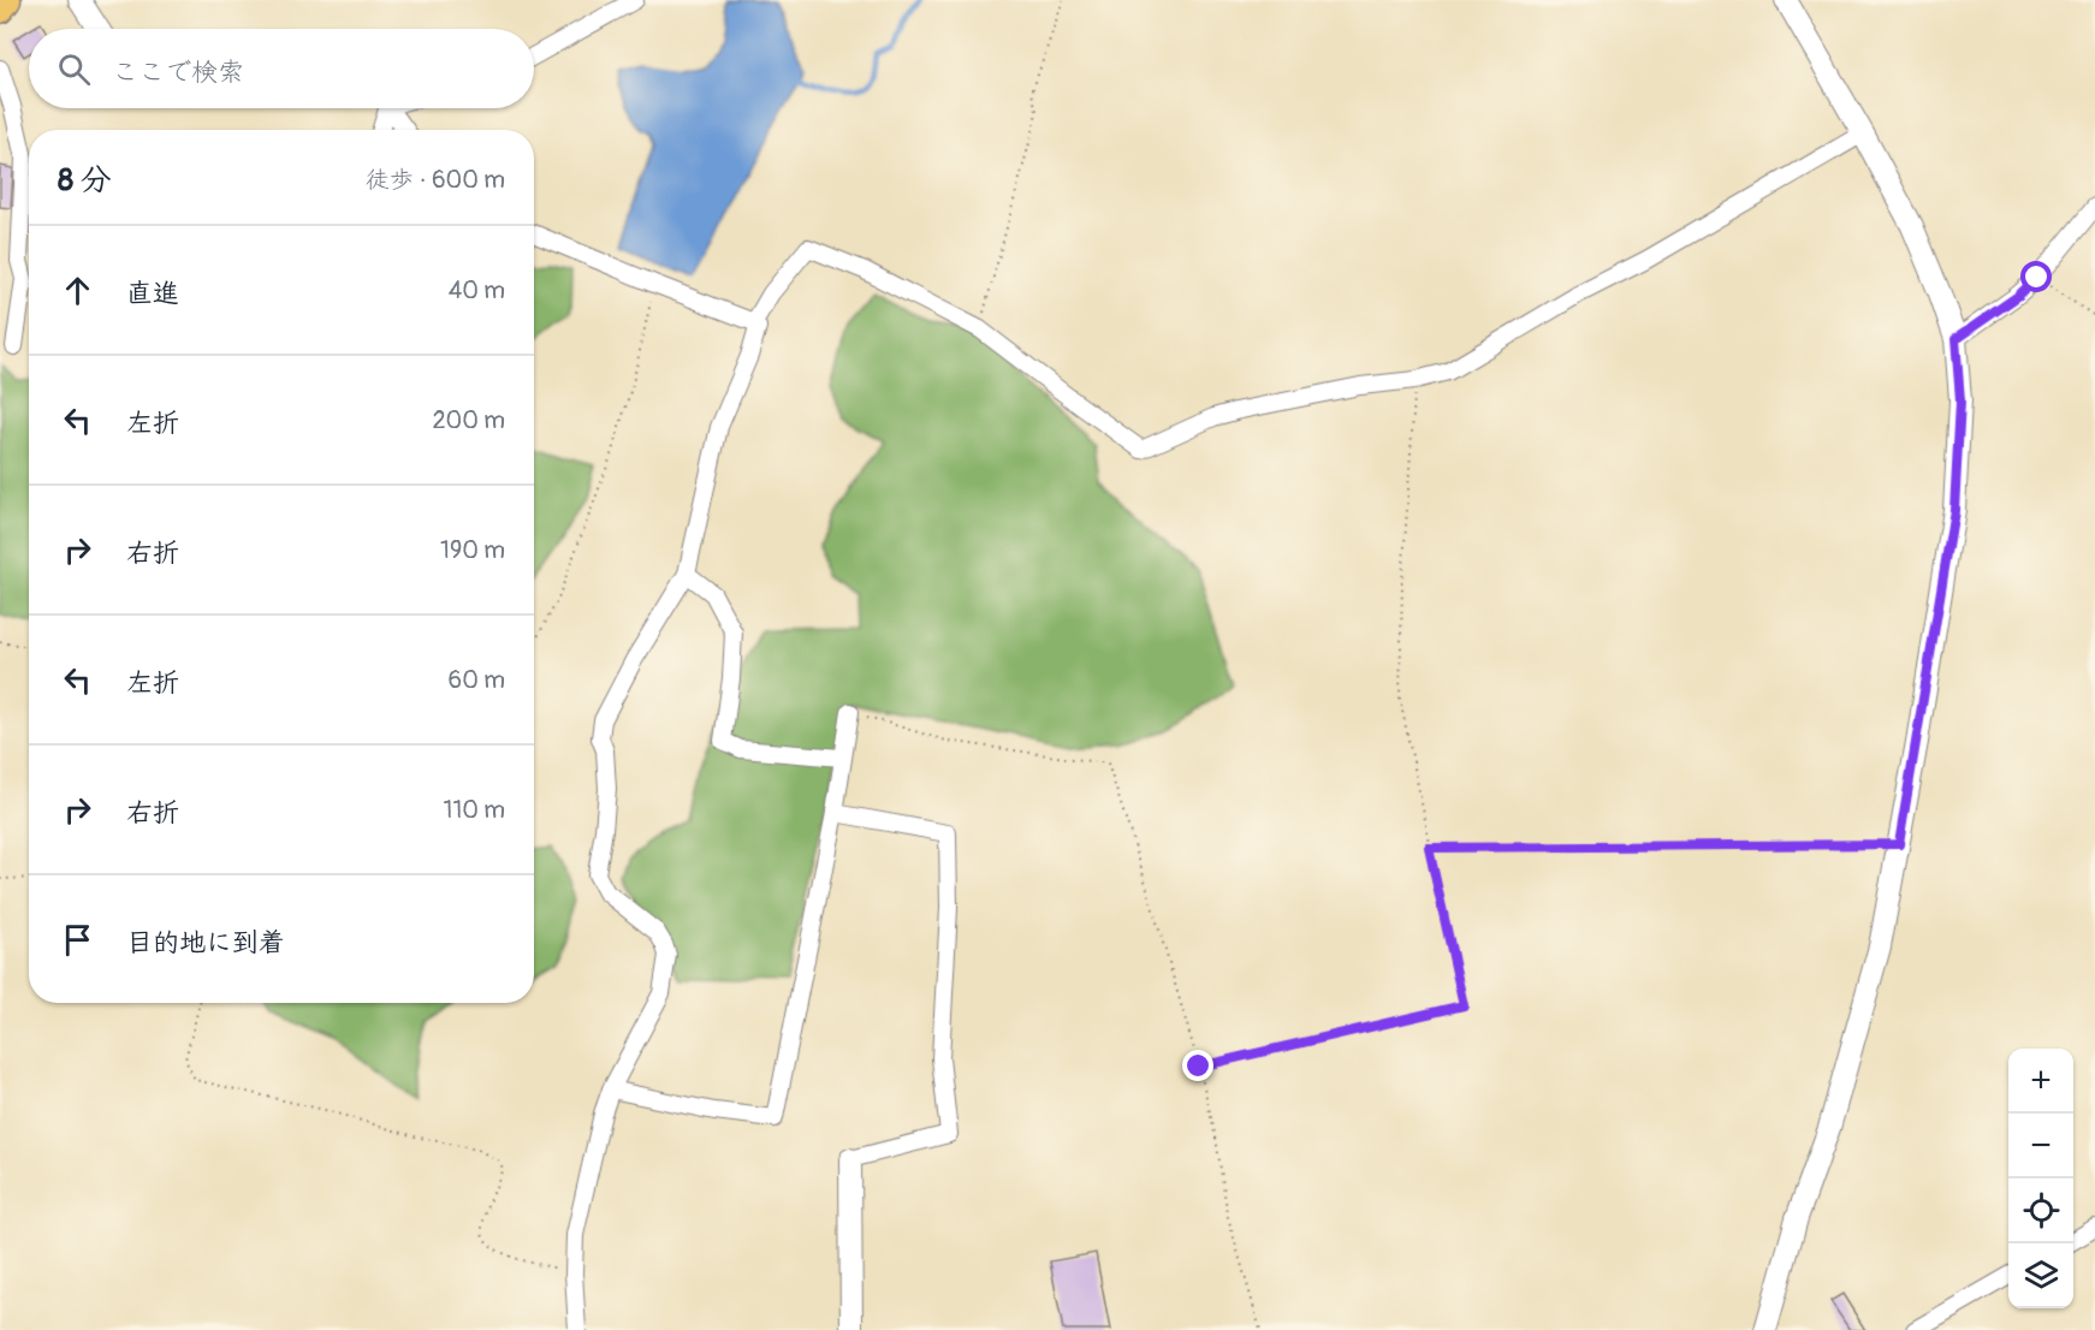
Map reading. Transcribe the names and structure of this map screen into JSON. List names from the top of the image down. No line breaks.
{"page":{"search":"ここで検索","heading":["8 分","徒歩 · 600 m"],"list":[["直進","40 m"],["左折","200 m"],["右折","190 m"],["左折","60 m"],["右折","110 m"],"目的地に到着"],"map_buttons":["+","−"]}}
